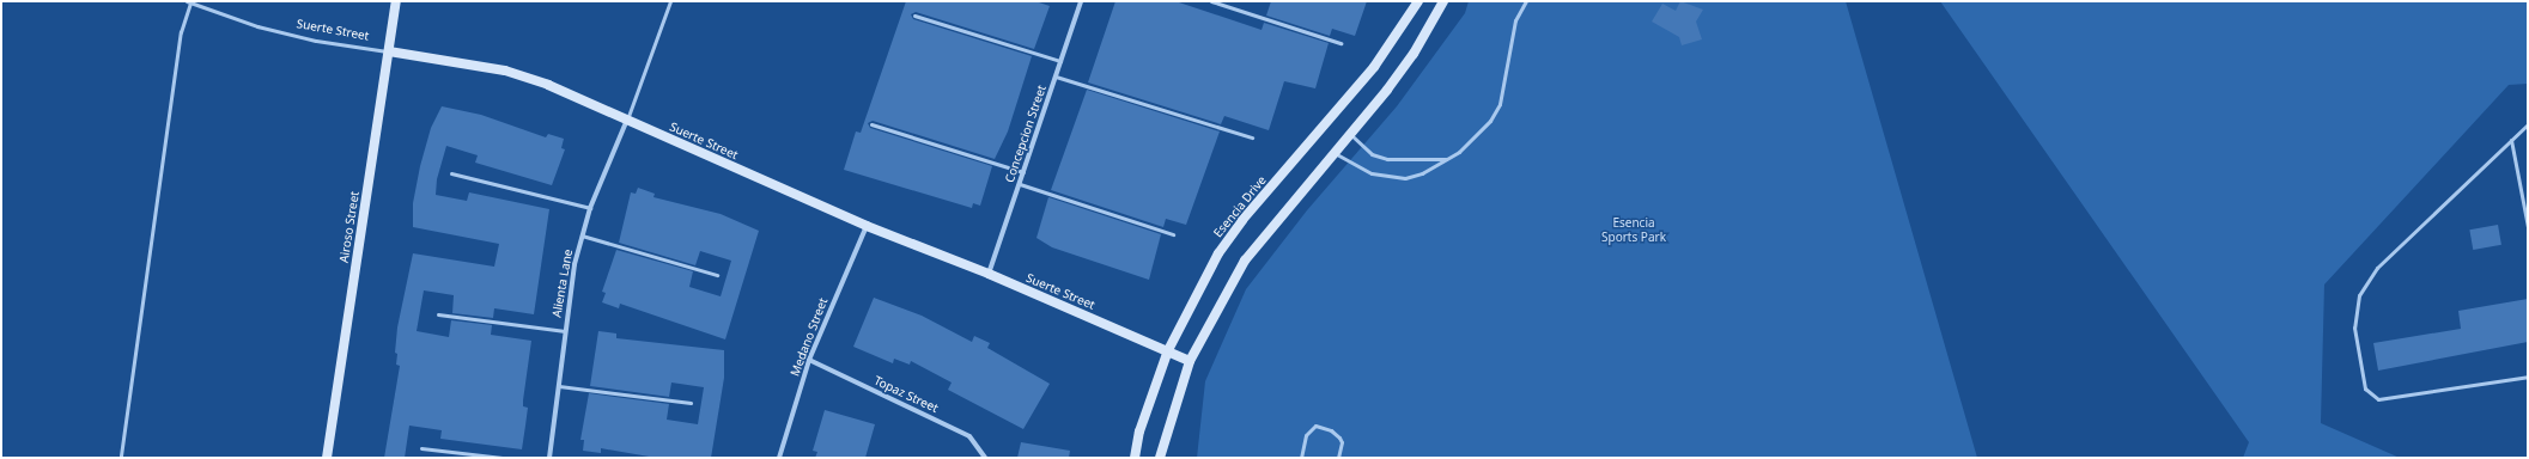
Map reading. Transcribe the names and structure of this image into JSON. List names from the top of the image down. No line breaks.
{"streets":{"street":["Suerte Street","Concepcion Street","Esencia Drive","Airoso Street","Alienta Lane","Medano Street","Topaz Street"]},"crossings":[["Suerte Street","Concepcion Street"],["Suerte Street","Esencia Drive"],["Suerte Street","Airoso Street"],["Suerte Street","Alienta Lane"],["Suerte Street","Medano Street"],["Medano Street","Topaz Street"]],"parks":["Esencia Sports Park"]}
